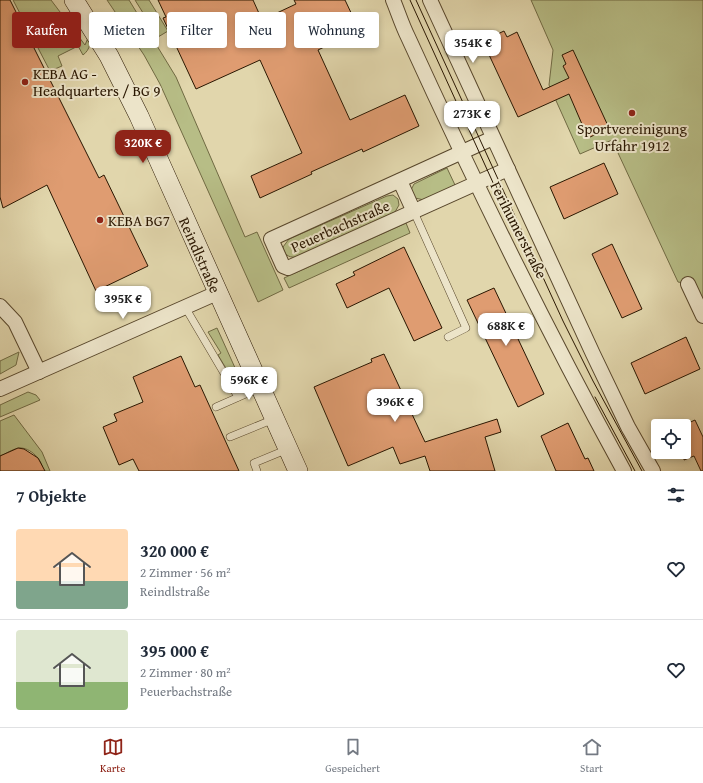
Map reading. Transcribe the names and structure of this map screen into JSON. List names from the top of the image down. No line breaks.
{"streets":{"street":["Peuerbachstraße","Ferihumerstraße","Reindlstraße"]},"crossings":[["Peuerbachstraße","Ferihumerstraße"]],"places":["KEBA AG - Headquarters / BG 9","Sportvereinigung Urfahr 1912","KEBA BG7"],"page":{"chip":["Kaufen","Mieten","Filter","Neu","Wohnung"],"price":["354K €","273K €","320K €","395K €","688K €","596K €","396K €"],"heading":"7 Objekte","list":[{"name":"320 000 €","note":"2 Zimmer · 56 m² · Reindlstraße"},{"name":"395 000 €","note":"2 Zimmer · 80 m² · Peuerbachstraße"}],"tabs":["Karte","Gespeichert","Start"]}}
